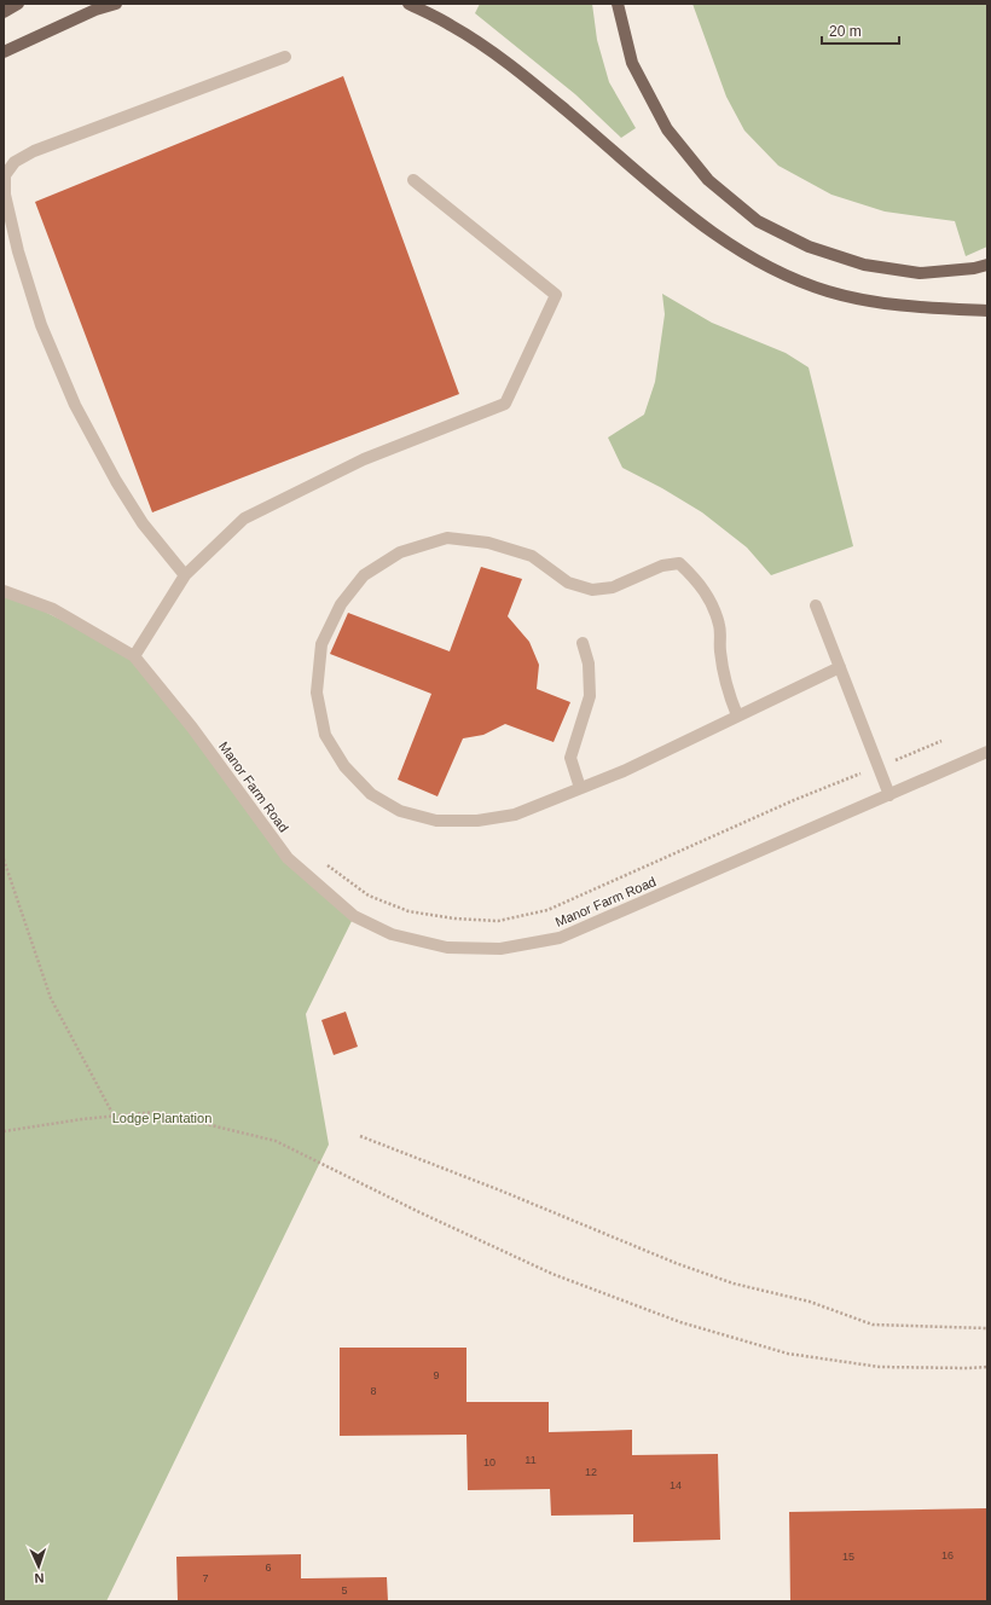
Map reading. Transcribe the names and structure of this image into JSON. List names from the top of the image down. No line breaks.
{"streets":{"street":["Manor Farm Road"]},"parks":["Lodge Plantation"],"house_numbers":["9","8","11","10","12","14","16","15","6","7","5"],"scale_bar":"20 m","north":"bottom"}
